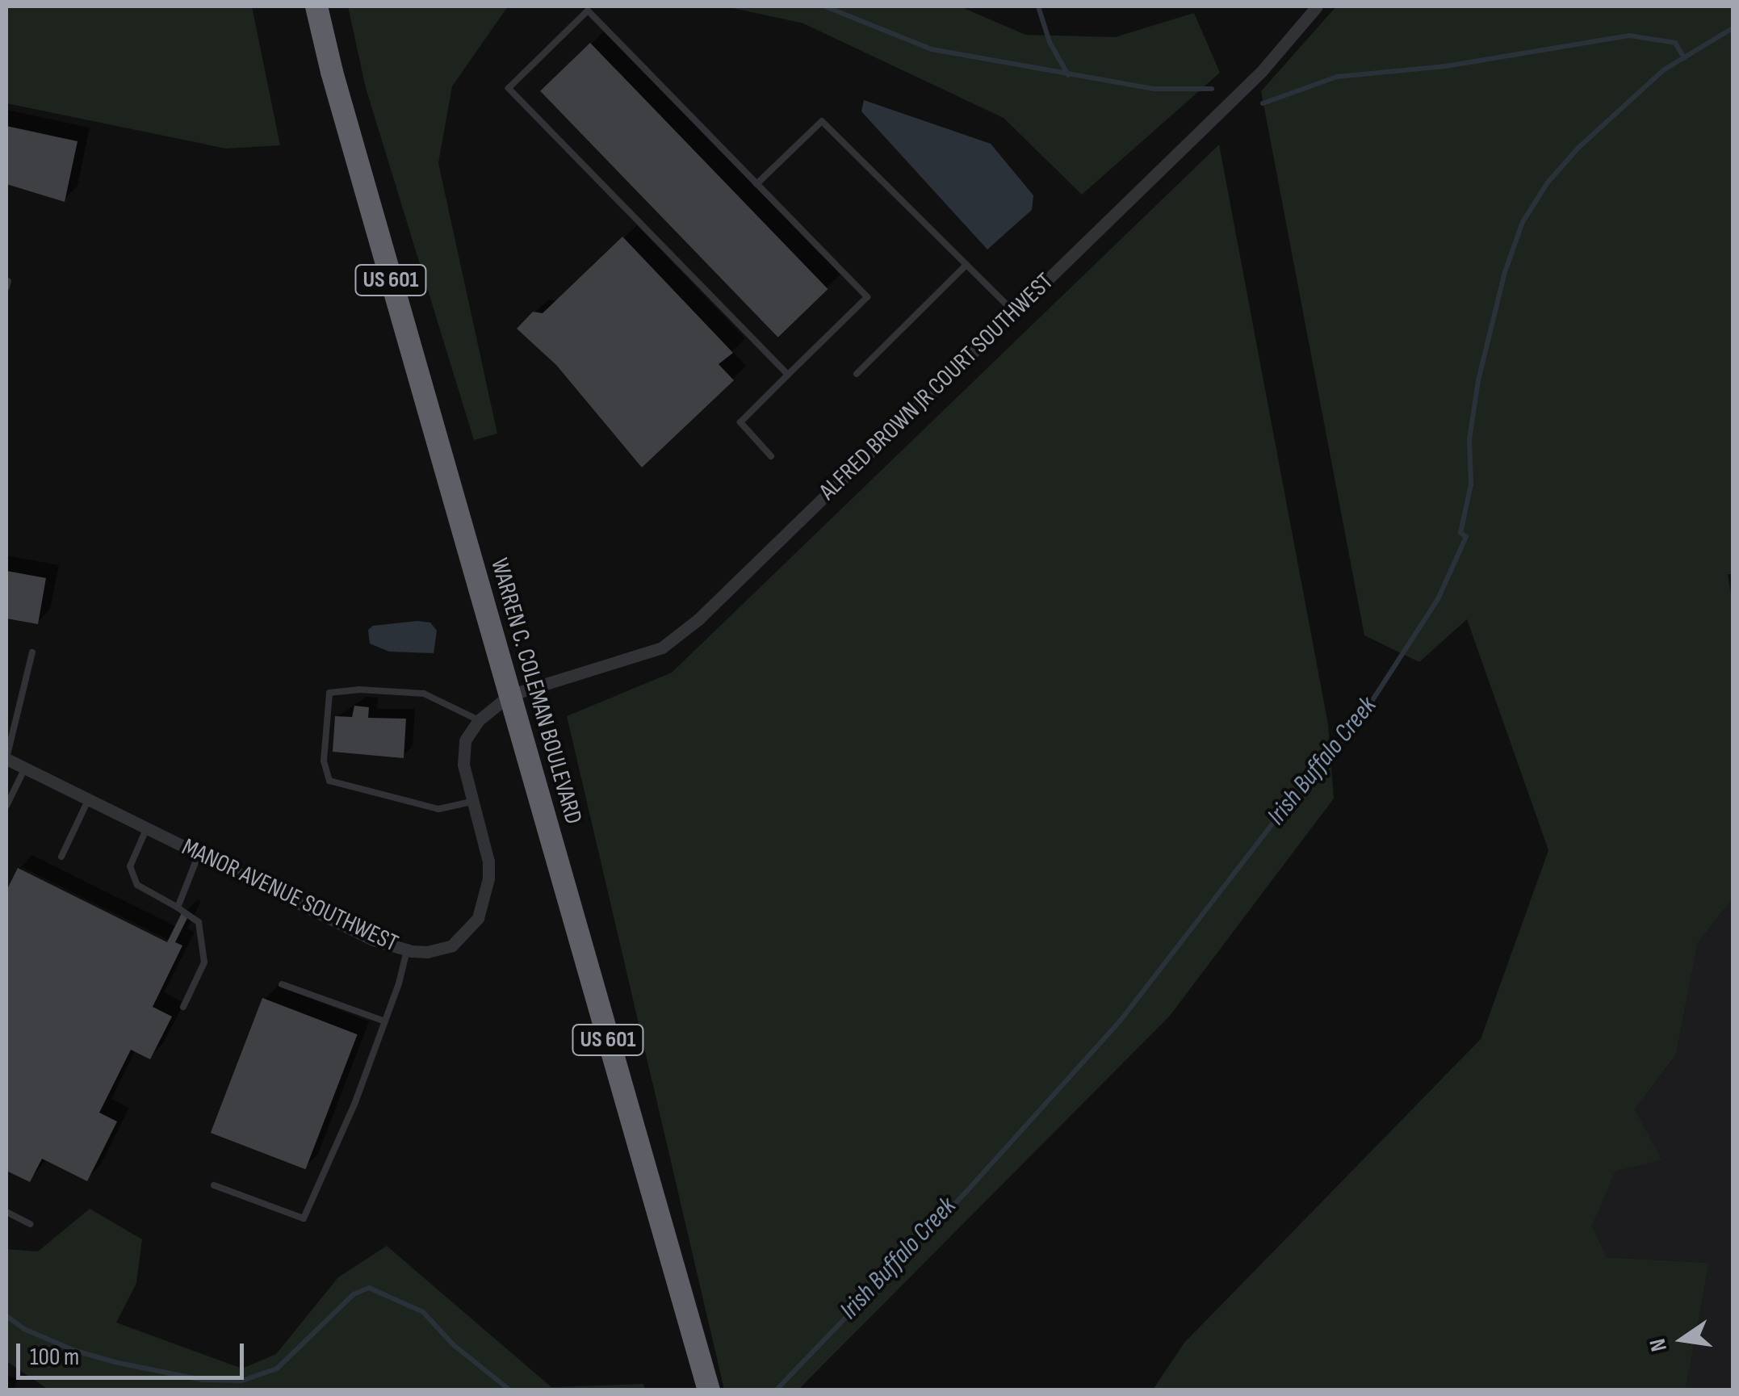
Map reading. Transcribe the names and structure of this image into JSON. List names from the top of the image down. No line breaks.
{"streets":{"highway":["US 601","WARREN C. COLEMAN BOULEVARD"],"street":["ALFRED BROWN JR COURT SOUTHWEST","MANOR AVENUE SOUTHWEST"]},"crossings":[["ALFRED BROWN JR COURT SOUTHWEST","WARREN C. COLEMAN BOULEVARD"]],"water":["Irish Buffalo Creek"],"scale_bar":"100 m","north":"left"}
